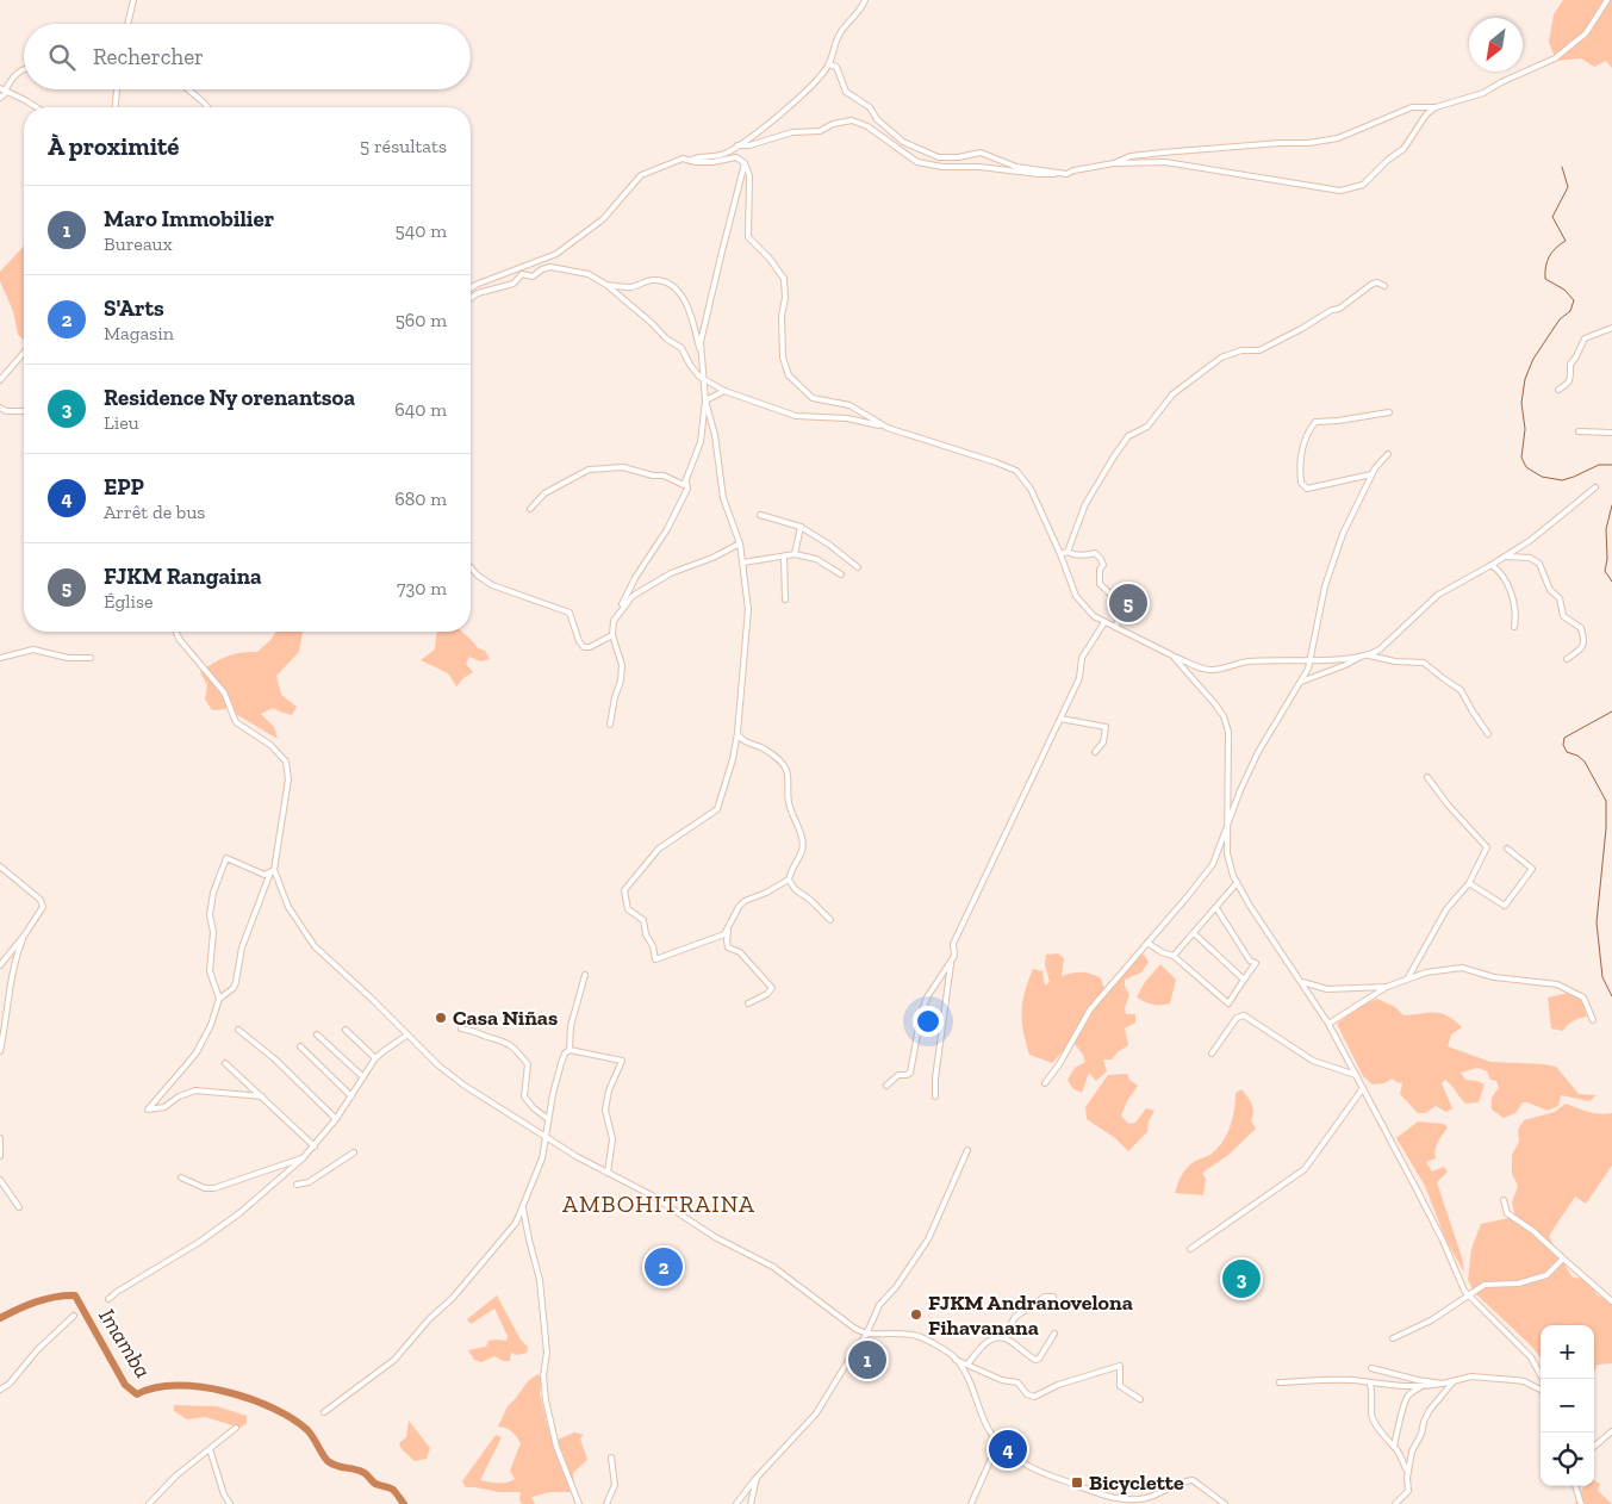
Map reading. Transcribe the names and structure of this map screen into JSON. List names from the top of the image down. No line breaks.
{"districts":["AMBOHITRAINA"],"water":["Imamba"],"places":{"other":["Casa Niñas","FJKM Andranovelona Fihavanana"],"transit":["Bicyclette"]},"north":"bottom left","page":{"search":"Rechercher","heading":["À proximité","5 résultats"],"list":[{"mark":"1","name":"Maro Immobilier","note":"Bureaux","value":"540 m"},{"mark":"2","name":"S'Arts","note":"Magasin","value":"560 m"},{"mark":"3","name":"Residence Ny orenantsoa","note":"Lieu","value":"640 m"},{"mark":"4","name":"EPP","note":"Arrêt de bus","value":"680 m"},{"mark":"5","name":"FJKM Rangaina","note":"Église","value":"730 m"}],"pins":["5","2","3","1","4"],"map_buttons":["+","−"]}}
